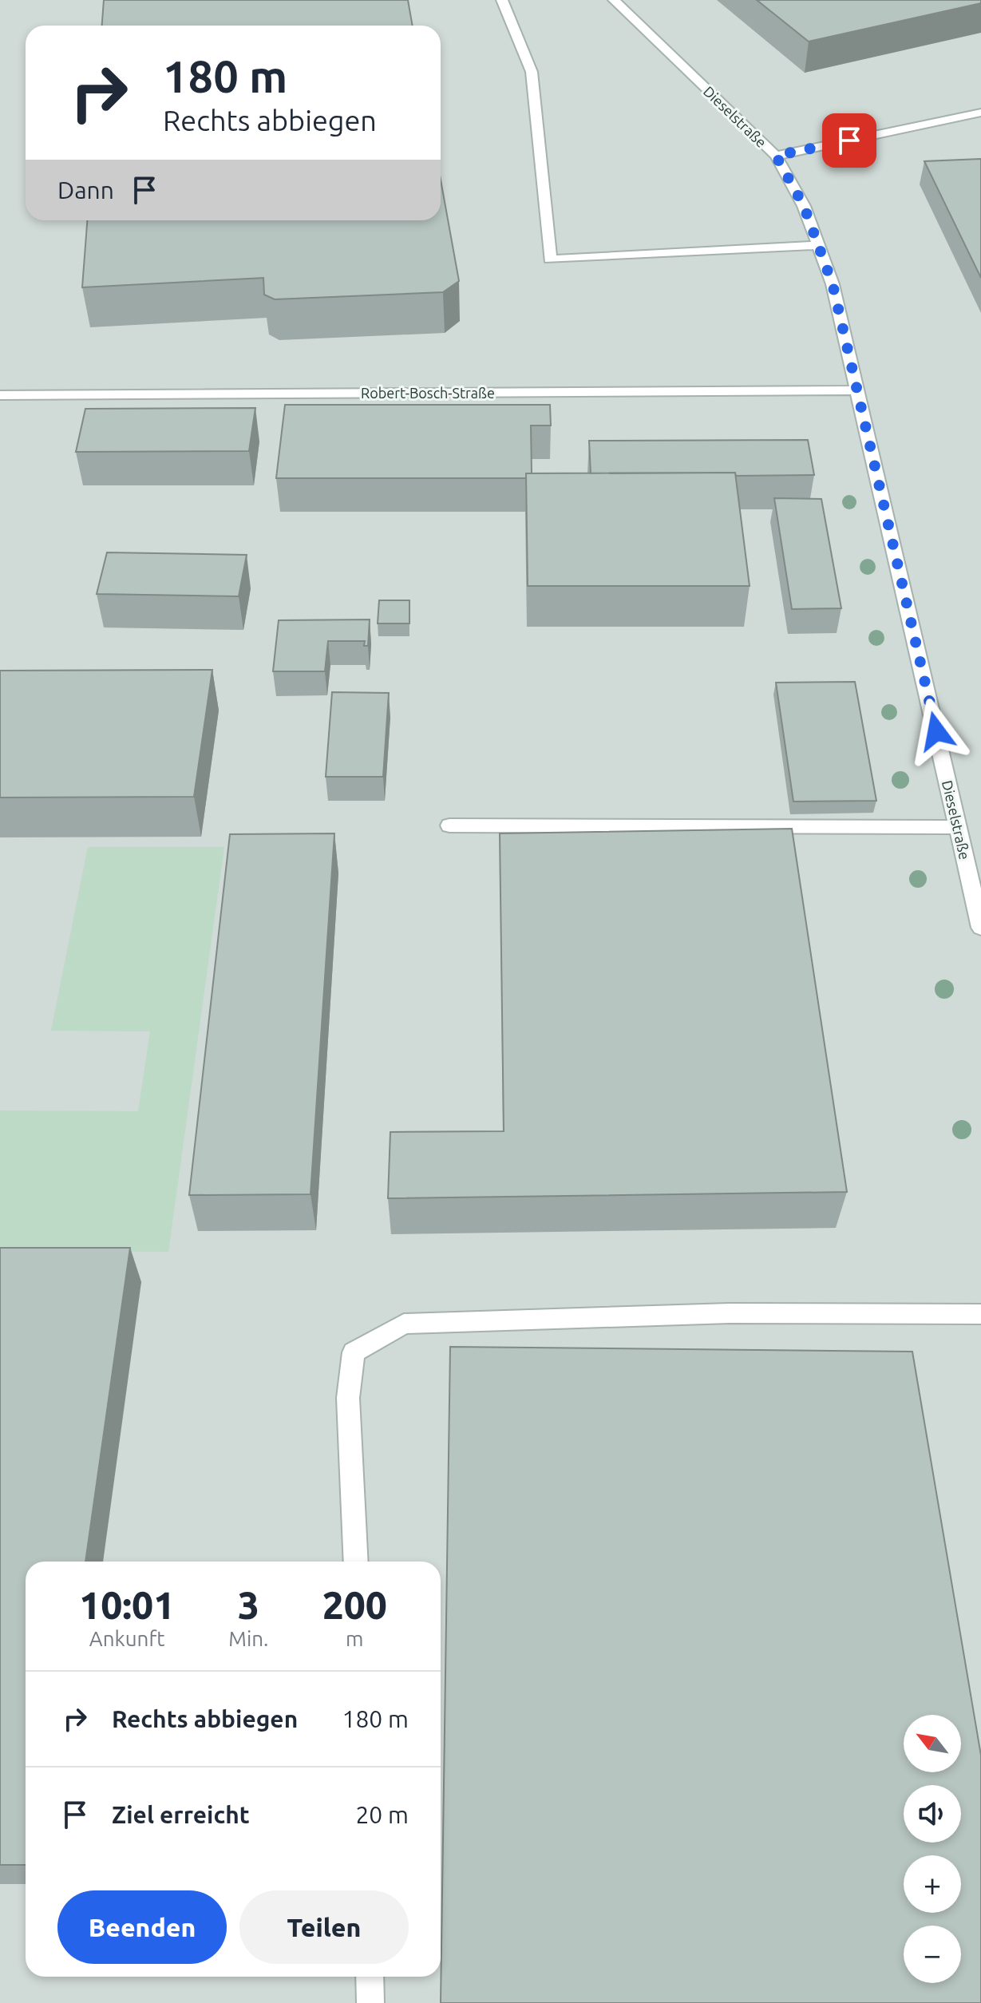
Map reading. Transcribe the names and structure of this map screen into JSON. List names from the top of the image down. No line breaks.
{"streets":{"street":["Dieselstraße","Robert-Bosch-Straße"]},"crossings":[["Dieselstraße","Robert-Bosch-Straße"]],"north":"top left","page":{"turn":["180 m","Rechts abbiegen"],"then":"Dann","eta":["10:01","Ankunft","3","Min.","200","m"],"list":[{"name":"Rechts abbiegen","value":"180 m"},{"name":"Ziel erreicht","value":"20 m"}],"map_buttons":["+","−"],"buttons":["Beenden","Teilen"]}}
